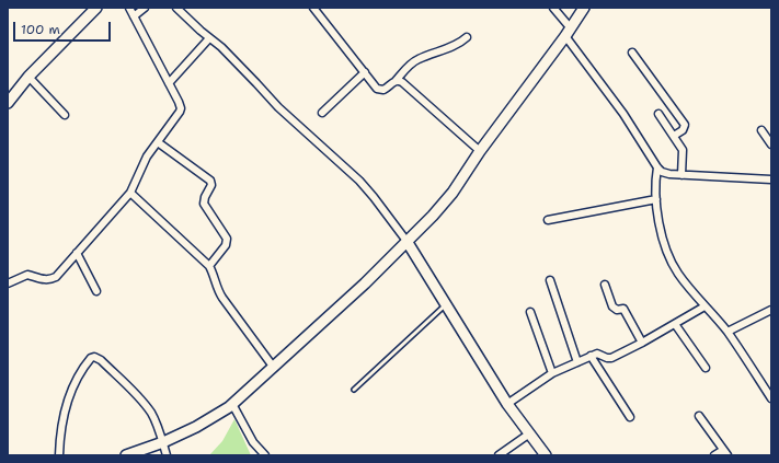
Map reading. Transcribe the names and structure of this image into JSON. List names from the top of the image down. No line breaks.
{"scale_bar":"100 m"}
